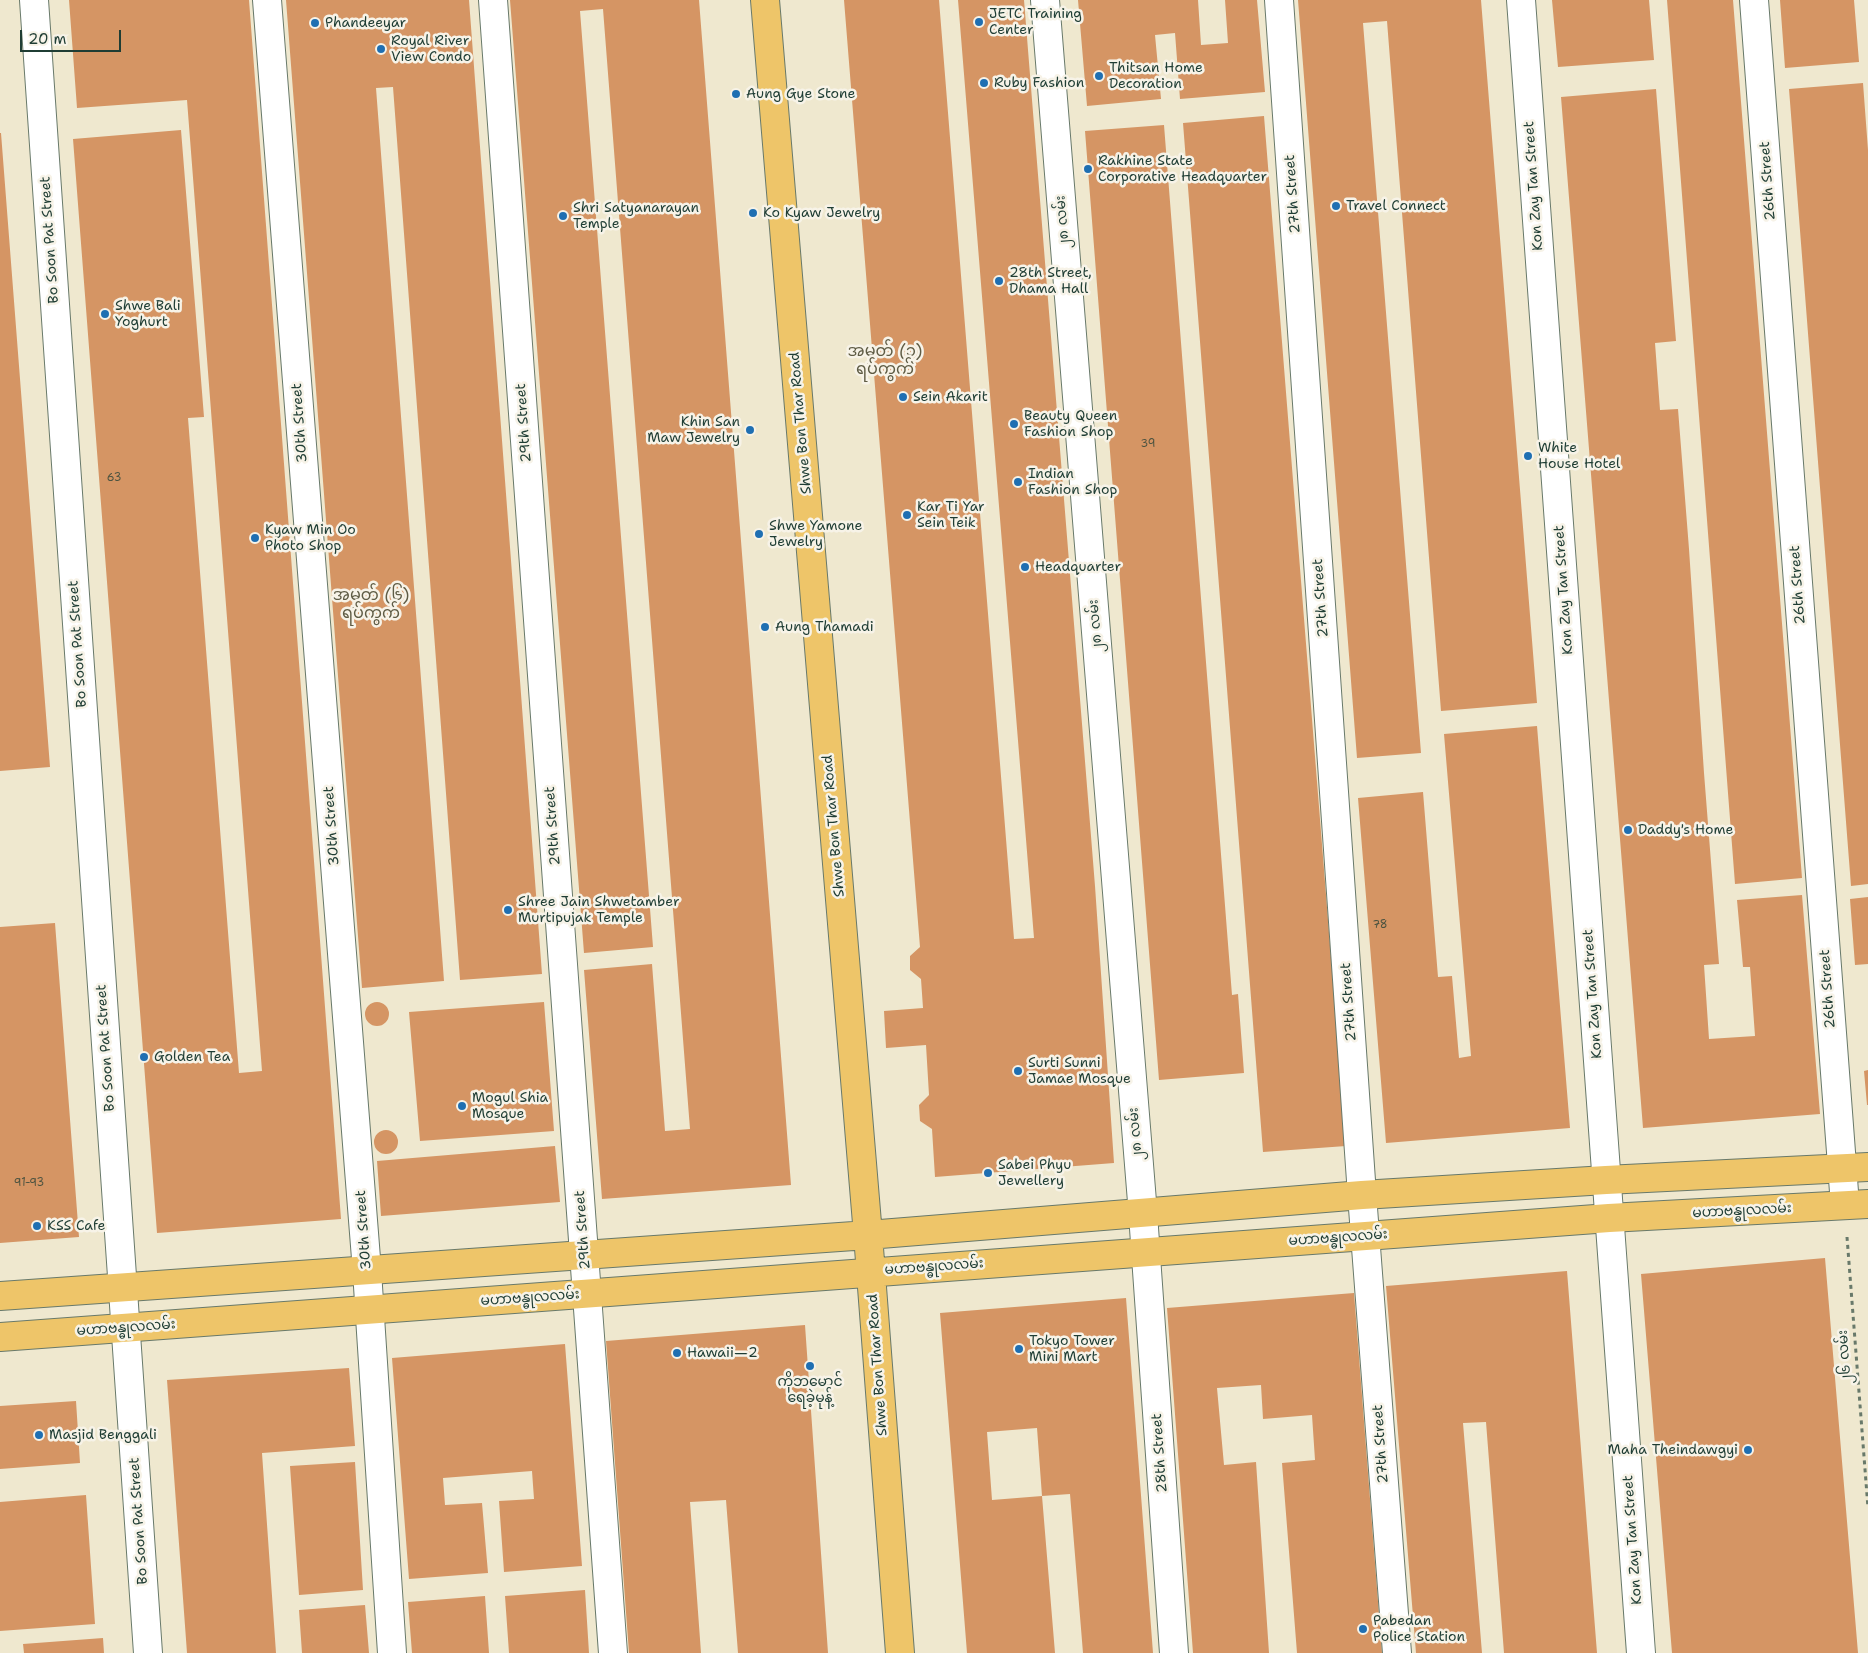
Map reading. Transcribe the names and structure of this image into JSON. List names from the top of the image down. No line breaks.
{"streets":{"main road":["Shwe Bon Thar Road","မဟာဗန္ဓုလလမ်း"],"street":["26th Street","Kon Zay Tan Street","27th Street","၂၈ လမ်း","Bo Soon Pat Street","30th Street","29th Street","28th Street"],"path":["၂၆ လမ်း"]},"crossings":[["26th Street","မဟာဗန္ဓုလလမ်း"],["26th Street","၂၆ လမ်း"],["Kon Zay Tan Street","မဟာဗန္ဓုလလမ်း"],["27th Street","မဟာဗန္ဓုလလမ်း"],["၂၈ လမ်း","မဟာဗန္ဓုလလမ်း"],["၂၈ လမ်း","28th Street"],["Bo Soon Pat Street","မဟာဗန္ဓုလလမ်း"],["30th Street","မဟာဗန္ဓုလလမ်း"],["29th Street","မဟာဗန္ဓုလလမ်း"],["Shwe Bon Thar Road","မဟာဗန္ဓုလလမ်း"],["မဟာဗန္ဓုလလမ်း","၂၆ လမ်း"],["မဟာဗန္ဓုလလမ်း","28th Street"]],"districts":["အမှတ် (၃) ရပ်ကွက်","အမှတ် (၆) ရပ်ကွက်"],"places":["JETC Training Center","Phandeeyar","Royal River View Condo","Thitsan Home Decoration","Ruby Fashion","Aung Gye Stone","Rakhine State Corporative Headquarter","Travel Connect","Ko Kyaw Jewelry","Shri Satyanarayan Temple","28th Street, Dhama Hall","Shwe Bali Yoghurt","Sein Akarit","Beauty Queen Fashion Shop","Khin San Maw Jewelry","White House Hotel","Indian Fashion Shop","Kar Ti Yar Sein Teik","Shwe Yamone Jewelry","Kyaw Min Oo Photo Shop","Headquarter","Aung Thamadi","Daddy's Home","Shree Jain Shwetamber Murtipujak Temple","Golden Tea","Surti Sunni Jamae Mosque","Mogul Shia Mosque","Sabei Phyu Jewellery","KSS Cafe","Tokyo Tower Mini Mart","Hawaii—2","ကိုဘမောင် ရေခဲ့မုန့်","Masjid Benggali","Maha Theindawgyi","Pabedan Police Station"],"house_numbers":["39","63","78","91-93"],"scale_bar":"20 m"}
